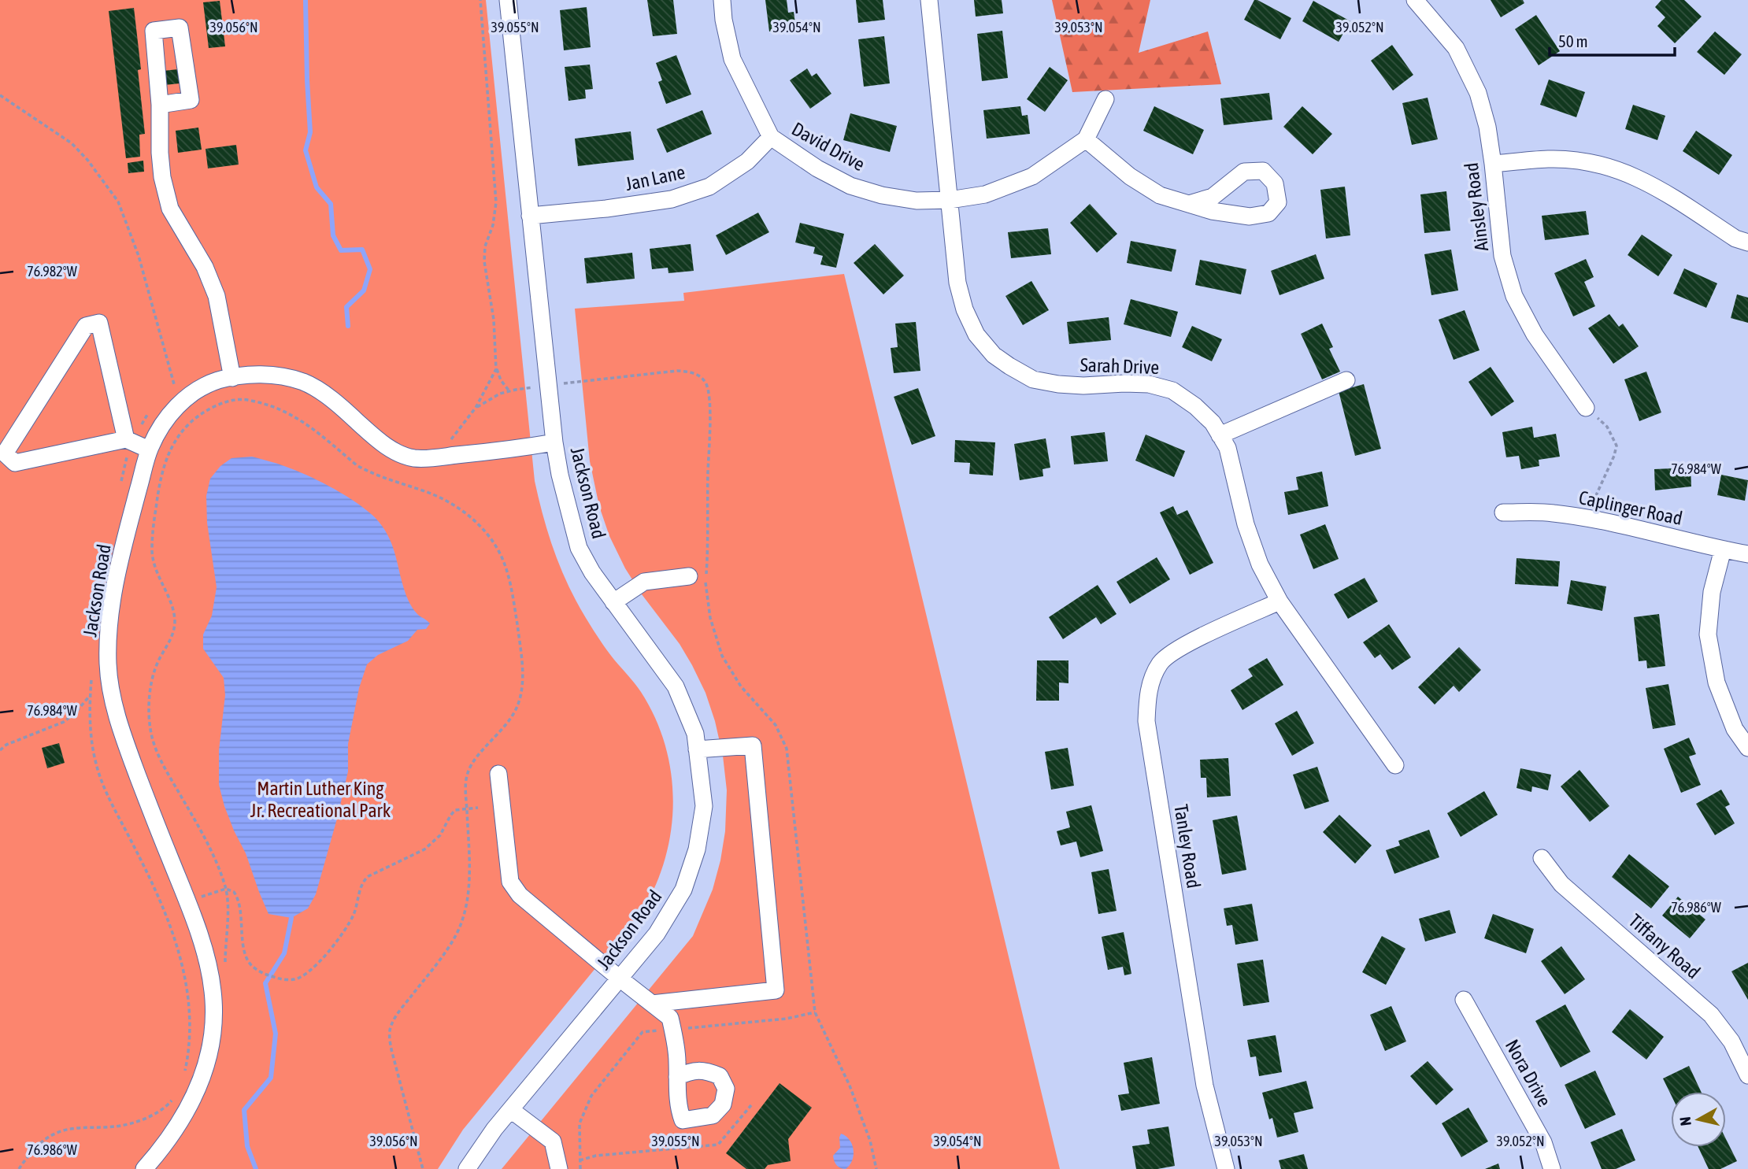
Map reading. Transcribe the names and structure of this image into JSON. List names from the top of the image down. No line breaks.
{"streets":{"street":["David Drive","Jan Lane","Ainsley Road","Sarah Drive","Jackson Road","Caplinger Road","Tanley Road","Tiffany Road","Nora Drive"]},"crossings":[["David Drive","Jan Lane"],["David Drive","Sarah Drive"],["Jan Lane","Jackson Road"],["Sarah Drive","Tanley Road"]],"parks":["Martin Luther King Jr. Recreational Park"],"scale_bar":"50 m","north":"left","coordinates":["39.056°N","39.055°N","39.054°N","39.053°N","39.052°N","76.982°W","76.984°W","76.986°W"]}
